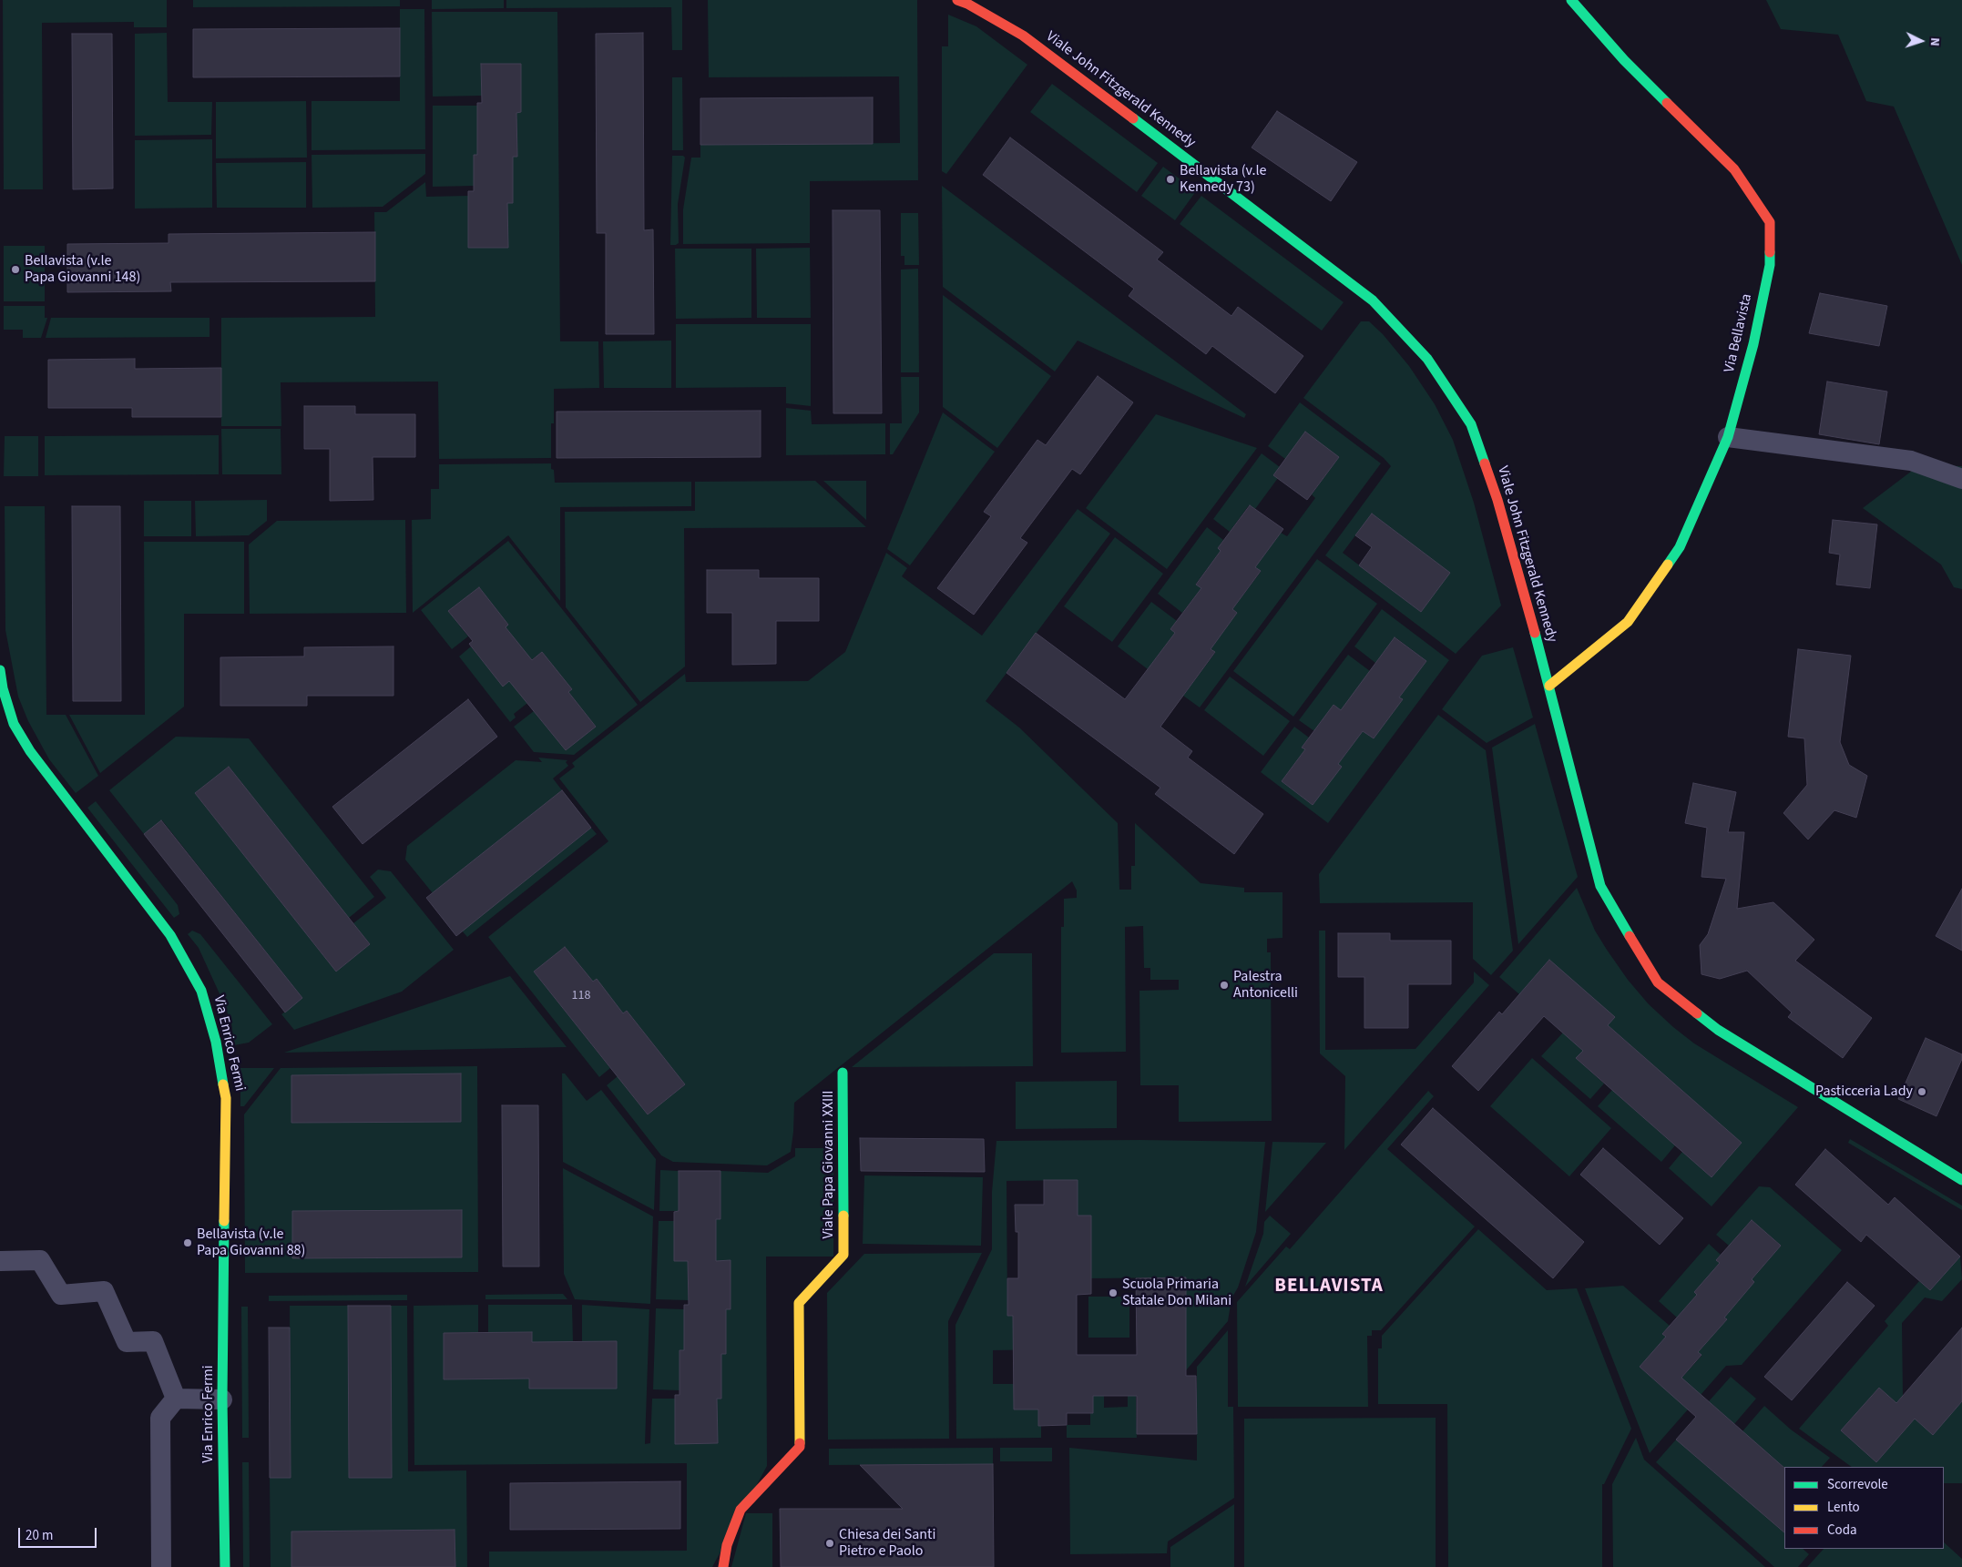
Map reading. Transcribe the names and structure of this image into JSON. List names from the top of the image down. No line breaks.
{"streets":{"street":["Viale John Fitzgerald Kennedy","Via Bellavista","Via Enrico Fermi","Viale Papa Giovanni XXIII"]},"crossings":[["Viale John Fitzgerald Kennedy","Via Bellavista"]],"districts":["BELLAVISTA"],"places":["Bellavista (v.le Kennedy 73)","Bellavista (v.le Papa Giovanni 148)","Palestra Antonicelli","Pasticceria Lady","Bellavista (v.le Papa Giovanni 88)","Scuola Primaria Statale Don Milani","Chiesa dei Santi Pietro e Paolo"],"house_numbers":["118"],"legend":["Scorrevole","Lento","Coda"],"scale_bar":"20 m","north":"right"}
